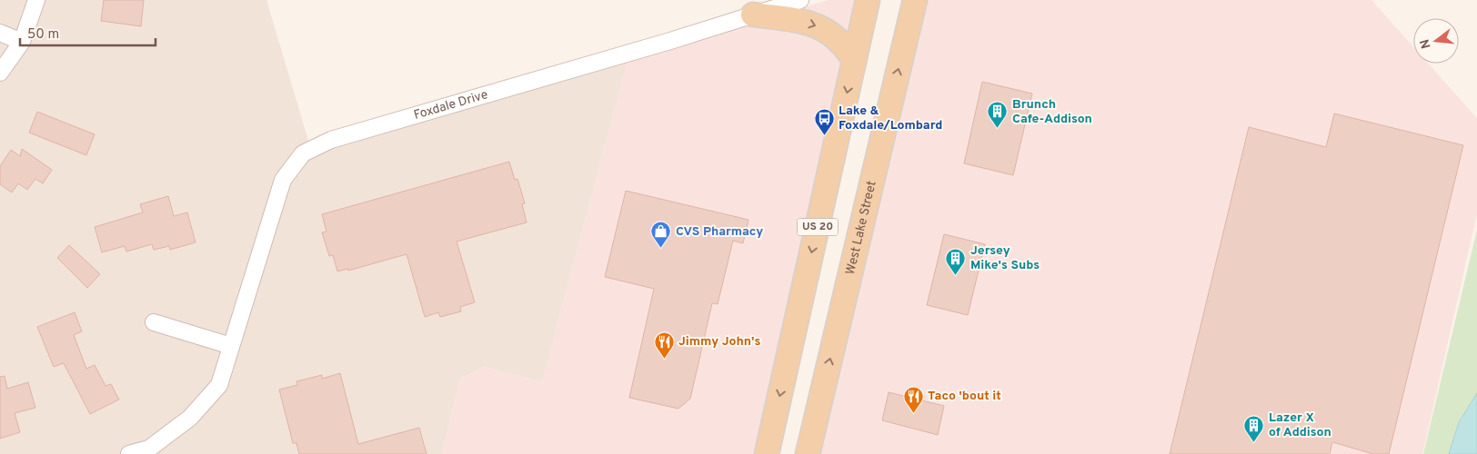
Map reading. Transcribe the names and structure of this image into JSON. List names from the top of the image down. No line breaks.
{"streets":{"main road":["US 20","West Lake Street"],"street":["Foxdale Drive"]},"places":{"building":["Brunch Cafe-Addison","Jersey Mike's Subs","Lazer X of Addison"],"bus stop":["Lake & Foxdale/Lombard"],"shop":["CVS Pharmacy"],"restaurant":["Jimmy John's","Taco 'bout it"]},"scale_bar":"50 m","north":"left"}
